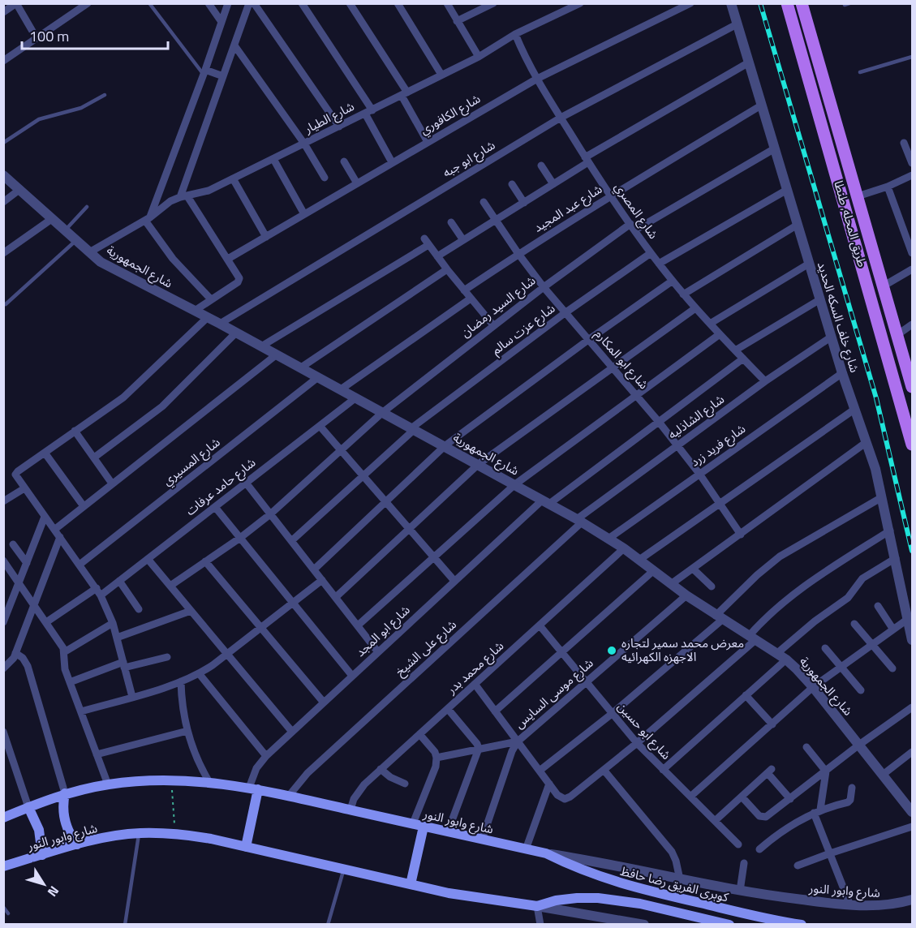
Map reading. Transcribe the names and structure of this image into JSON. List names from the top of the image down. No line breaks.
{"streets":{"main road":["طريق المحله, طنطا","شارع وابور النور","كوبرى الفريق رضا حافظ"],"street":["شارع الكافوري","شارع الطيار","شارع ابو جبه","شارع عبد المجيد","شارع المصري","شارع الجمهورية","شارع السيد رمضان","شارع خلف السكه الحديد","شارع عزت سالم","شارع ابو المكارم","شارع الشاذليه","شارع فريد زرد","شارع المسيري","شارع حامد عرفات","شارع ابو المجد","شارع على الشيخ","شارع محمد بدر","شارع موسى السايس","شارع ابو حسين"]},"crossings":[["شارع الكافوري","شارع المصري"],["شارع الطيار","شارع المصري"],["شارع الطيار","شارع الجمهورية"],["شارع ابو جبه","شارع المصري"],["شارع ابو جبه","شارع الجمهورية"],["شارع ابو جبه","شارع خلف السكه الحديد"],["شارع عبد المجيد","شارع المصري"],["شارع عبد المجيد","شارع خلف السكه الحديد"],["شارع عبد المجيد","شارع ابو المكارم"],["شارع المصري","شارع السيد رمضان"],["شارع المصري","شارع عزت سالم"],["شارع المصري","شارع الشاذليه"],["شارع المصري","شارع ابو المجد"],["شارع الجمهورية","شارع السيد رمضان"],["شارع الجمهورية","شارع عزت سالم"],["شارع الجمهورية","شارع الشاذليه"],["شارع الجمهورية","شارع فريد زرد"],["شارع الجمهورية","شارع المسيري"],["شارع الجمهورية","شارع حامد عرفات"],["شارع الجمهورية","شارع ابو المجد"],["شارع الجمهورية","شارع على الشيخ"],["شارع الجمهورية","شارع محمد بدر"],["شارع الجمهورية","شارع موسى السايس"],["شارع السيد رمضان","شارع خلف السكه الحديد"],["شارع السيد رمضان","شارع ابو المكارم"],["شارع خلف السكه الحديد","شارع الشاذليه"],["شارع خلف السكه الحديد","شارع فريد زرد"],["شارع عزت سالم","شارع ابو المكارم"],["شارع ابو المكارم","شارع الشاذليه"],["شارع ابو المكارم","شارع فريد زرد"],["شارع ابو المكارم","شارع ابو المجد"],["شارع الشاذليه","شارع على الشيخ"],["شارع ابو المجد","شارع وابور النور"],["شارع على الشيخ","شارع وابور النور"],["شارع محمد بدر","شارع ابو حسين"],["شارع محمد بدر","شارع وابور النور"],["شارع موسى السايس","شارع ابو حسين"],["شارع موسى السايس","شارع وابور النور"],["شارع وابور النور","كوبرى الفريق رضا حافظ"]],"places":["معرض محمد سمير لتجاره الاجهزه الكهرائيه"],"scale_bar":"100 m","north":"bottom right"}
